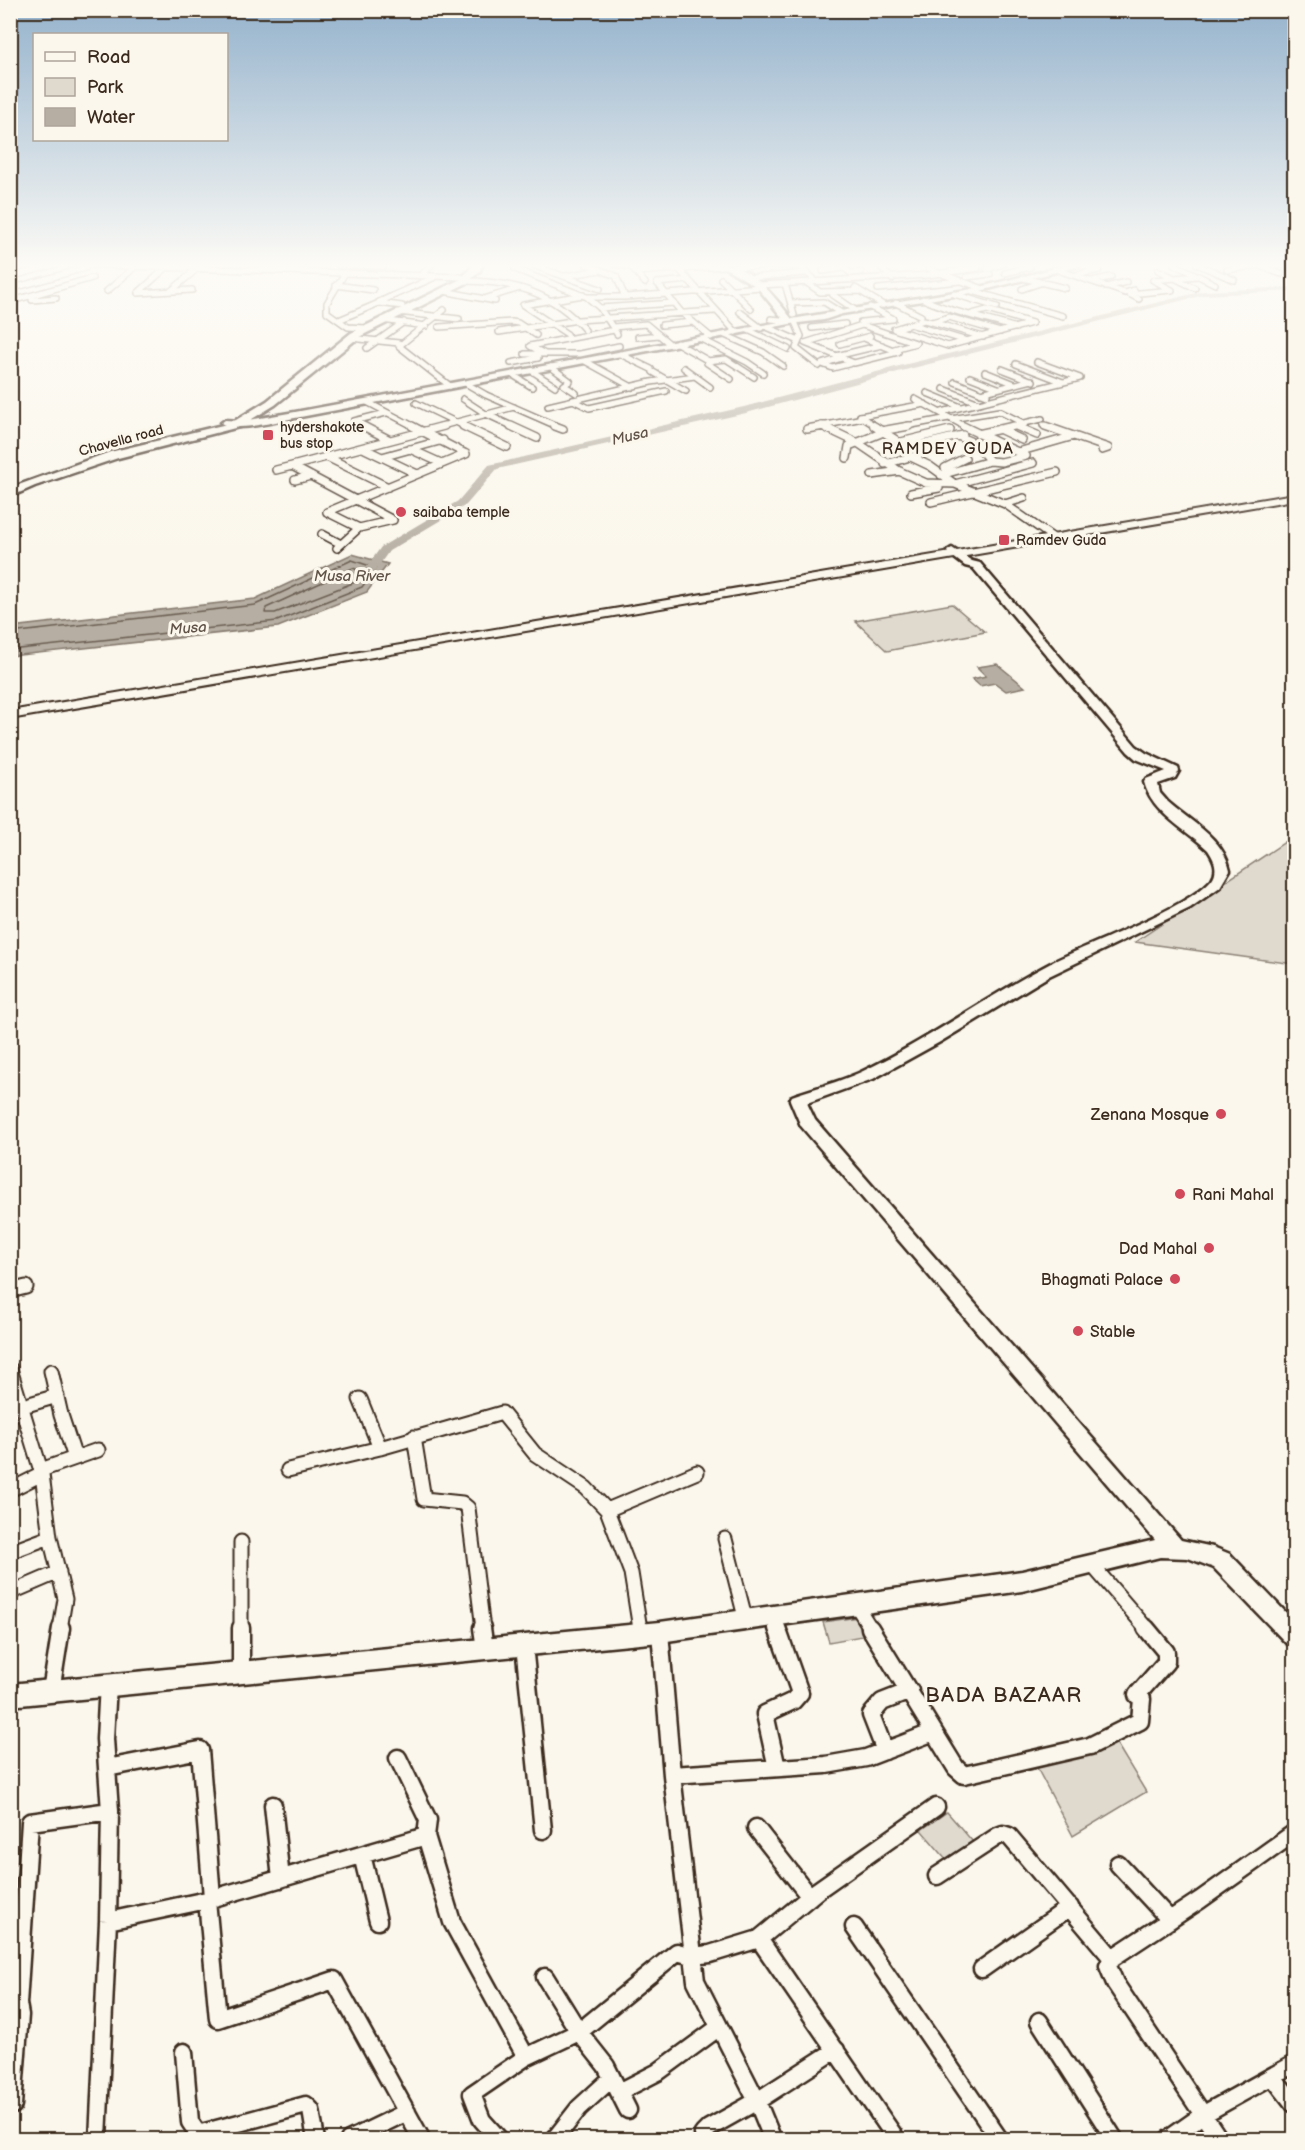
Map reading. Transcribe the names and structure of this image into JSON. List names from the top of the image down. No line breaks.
{"streets":{"highway":["Chavella road"]},"districts":["RAMDEV GUDA","BADA BAZAAR"],"water":["Musa","Musa River"],"places":{"transit":["hydershakote bus stop","Ramdev Guda"],"other":["saibaba temple","Zenana Mosque","Rani Mahal","Dad Mahal","Bhagmati Palace","Stable"]},"legend":["Road","Park","Water"]}
